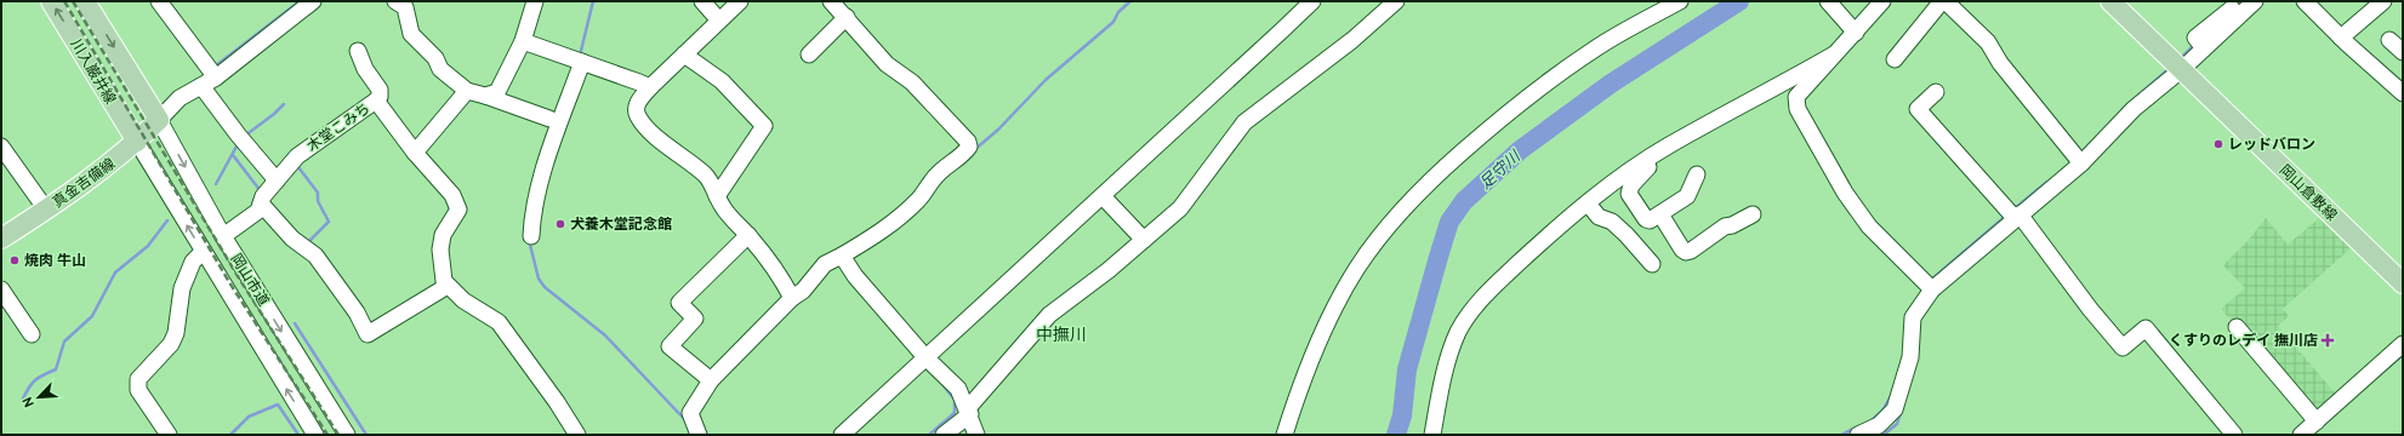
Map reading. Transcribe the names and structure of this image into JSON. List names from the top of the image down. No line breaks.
{"streets":{"main road":["川入巌井線","真金吉備線","岡山倉敷線"],"street":["木堂こみち","岡山市道"]},"crossings":[["川入巌井線","真金吉備線"],["川入巌井線","岡山市道"],["木堂こみち","岡山市道"],["真金吉備線","岡山市道"]],"districts":["中撫川"],"water":["足守川"],"places":{"other":["レッドバロン","犬養木堂記念館","焼肉 牛山"],"health":["くすりのレデイ 撫川店"]},"north":"bottom left"}
